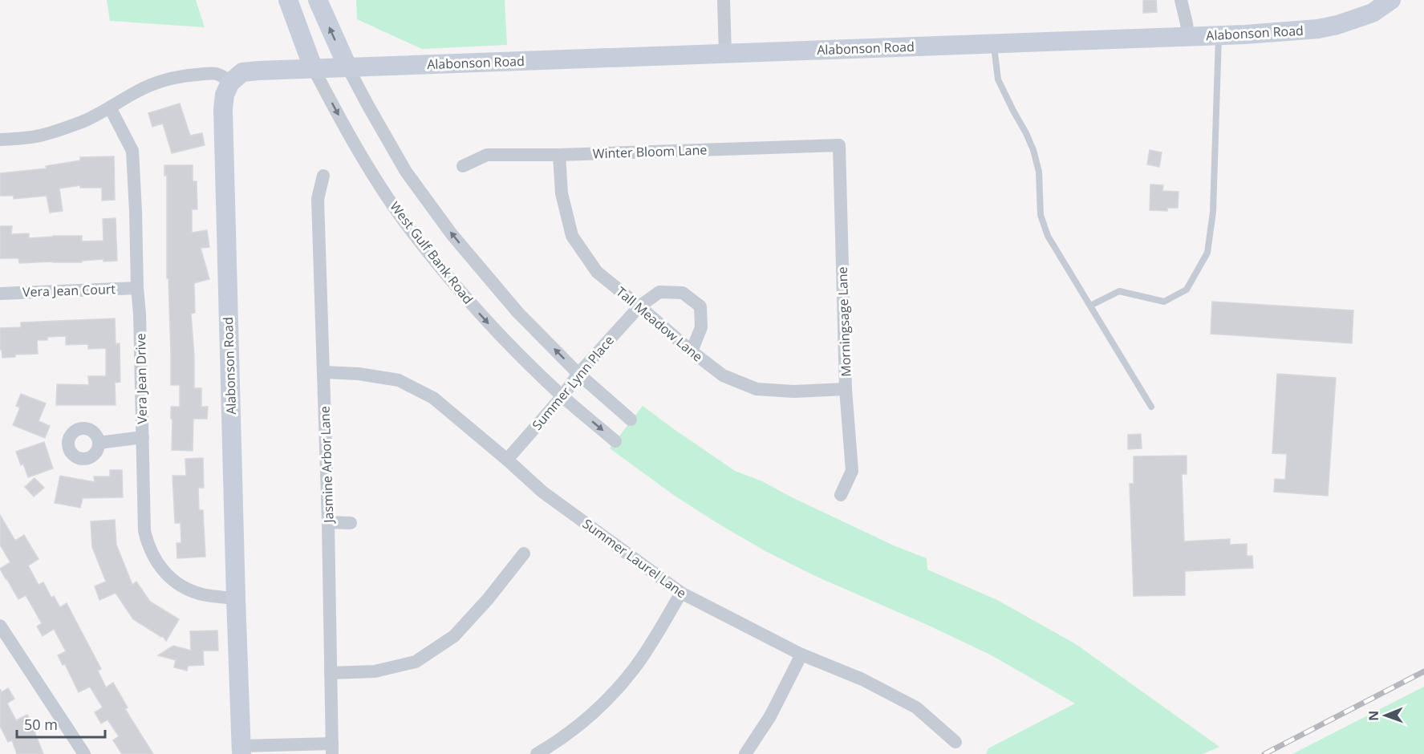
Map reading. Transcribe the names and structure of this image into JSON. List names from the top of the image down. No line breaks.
{"streets":{"street":["Alabonson Road","Winter Bloom Lane","West Gulf Bank Road","Vera Jean Court","Morningsage Lane","Tall Meadow Lane","Vera Jean Drive","Summer Lynn Place","Jasmine Arbor Lane","Summer Laurel Lane"]},"crossings":[["Alabonson Road","West Gulf Bank Road"],["Alabonson Road","Vera Jean Drive"],["Winter Bloom Lane","Morningsage Lane"],["Winter Bloom Lane","Tall Meadow Lane"],["West Gulf Bank Road","Summer Lynn Place"],["Vera Jean Court","Vera Jean Drive"],["Morningsage Lane","Tall Meadow Lane"],["Tall Meadow Lane","Summer Lynn Place"],["Summer Lynn Place","Summer Laurel Lane"],["Jasmine Arbor Lane","Summer Laurel Lane"]],"scale_bar":"50 m","north":"left"}
